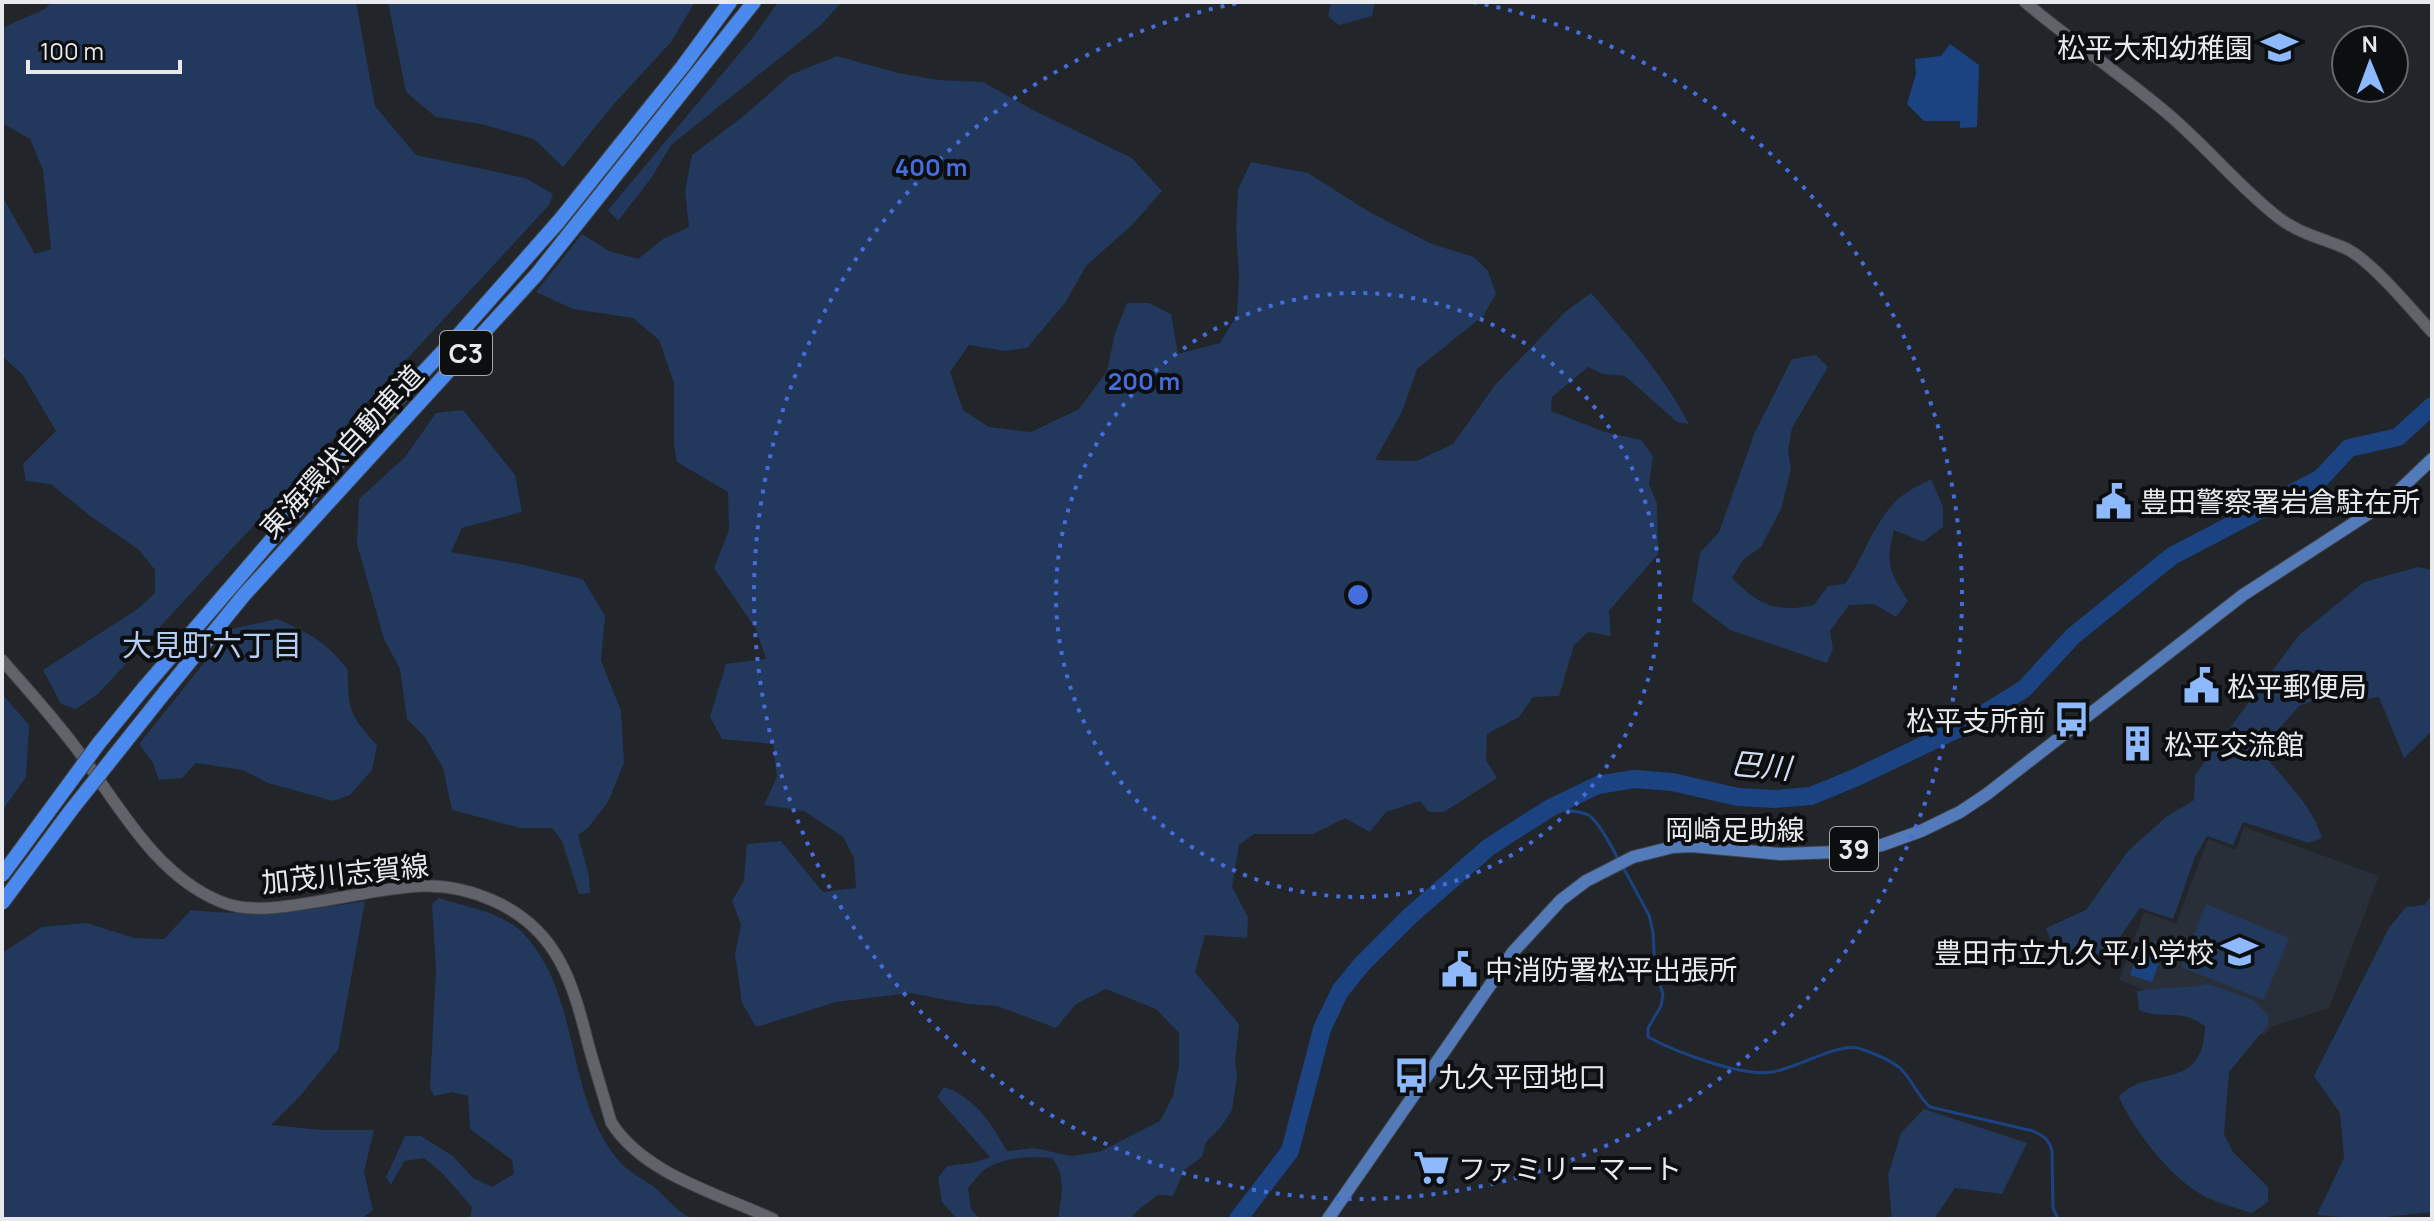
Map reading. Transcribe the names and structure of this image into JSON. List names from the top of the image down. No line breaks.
{"streets":{"highway":["C3","東海環状自動車道"],"main road":["岡崎足助線","39","加茂川志賀線"]},"districts":["大見町六丁目"],"water":["巴川"],"places":{"school or university":["松平大和幼稚園","豊田市立九久平小学校"],"public building":["豊田警察署岩倉駐在所","松平郵便局","中消防署松平出張所"],"bus stop":["松平支所前","九久平団地口"],"building":["松平交流館"],"supermarket":["ファミリーマート"]},"scale_bar":"100 m","north":"top","rings":["400 m","200 m"]}
